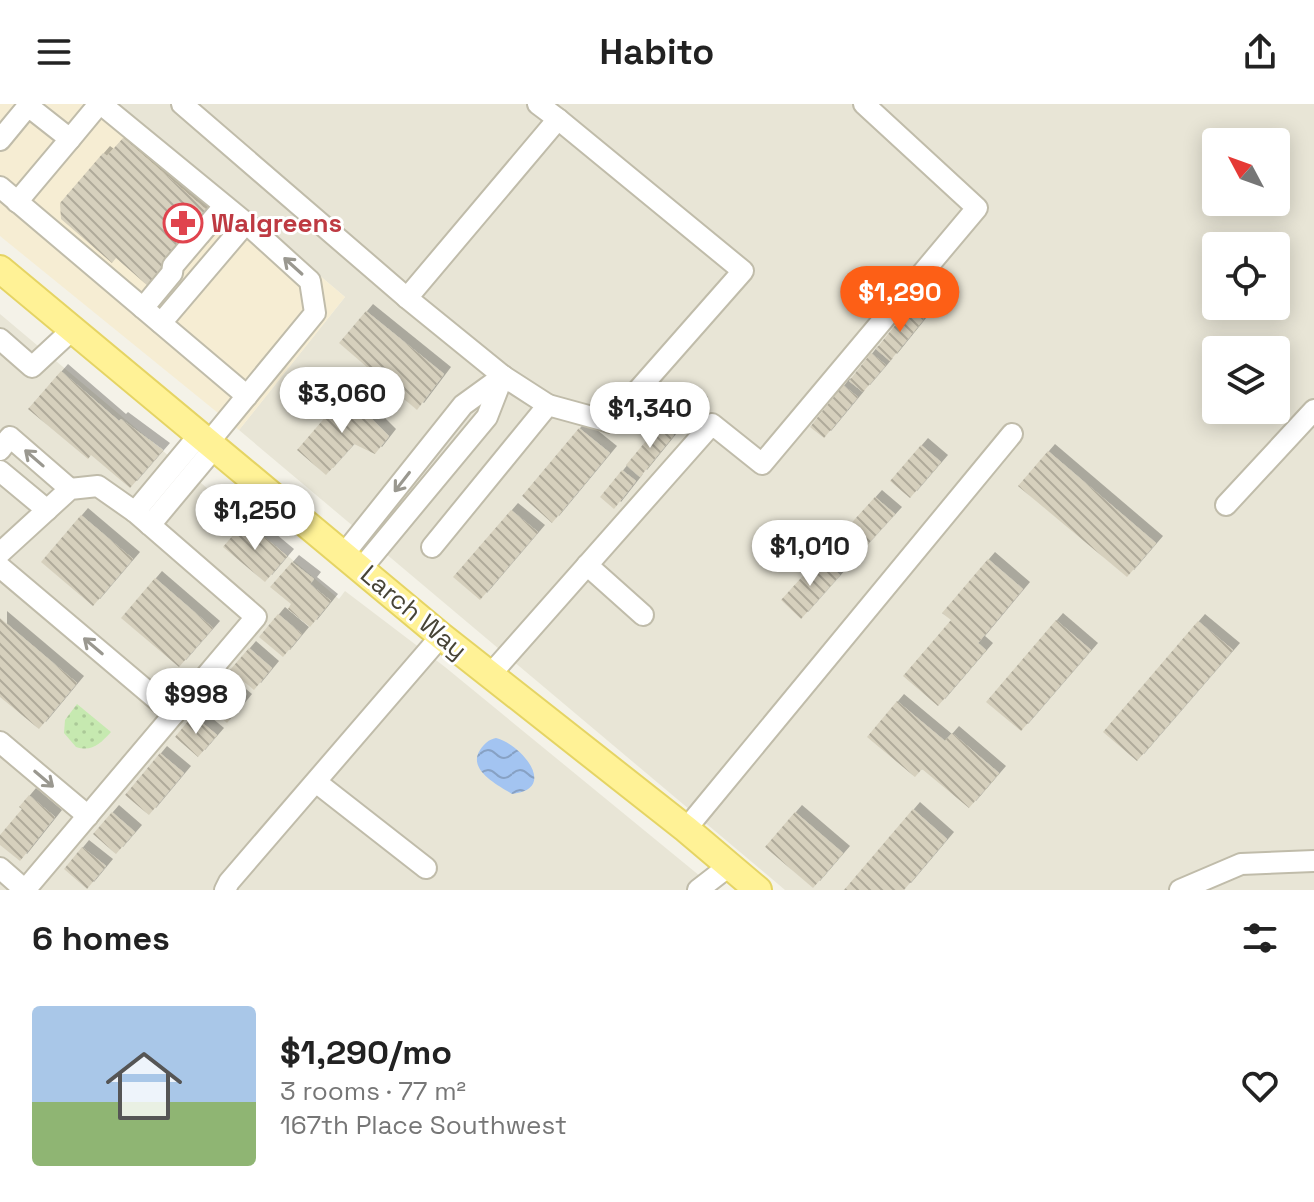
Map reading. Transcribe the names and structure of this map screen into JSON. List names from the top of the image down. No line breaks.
{"streets":{"main road":["Larch Way"]},"places":{"pharmacy":["Walgreens"]},"north":"top left","page":{"header":"Habito","price":["$1,290","$3,060","$1,340","$1,250","$1,010","$998"],"heading":"6 homes","list":[{"name":"$1,290/mo","note":"3 rooms · 77 m² · 167th Place Southwest"}]}}
